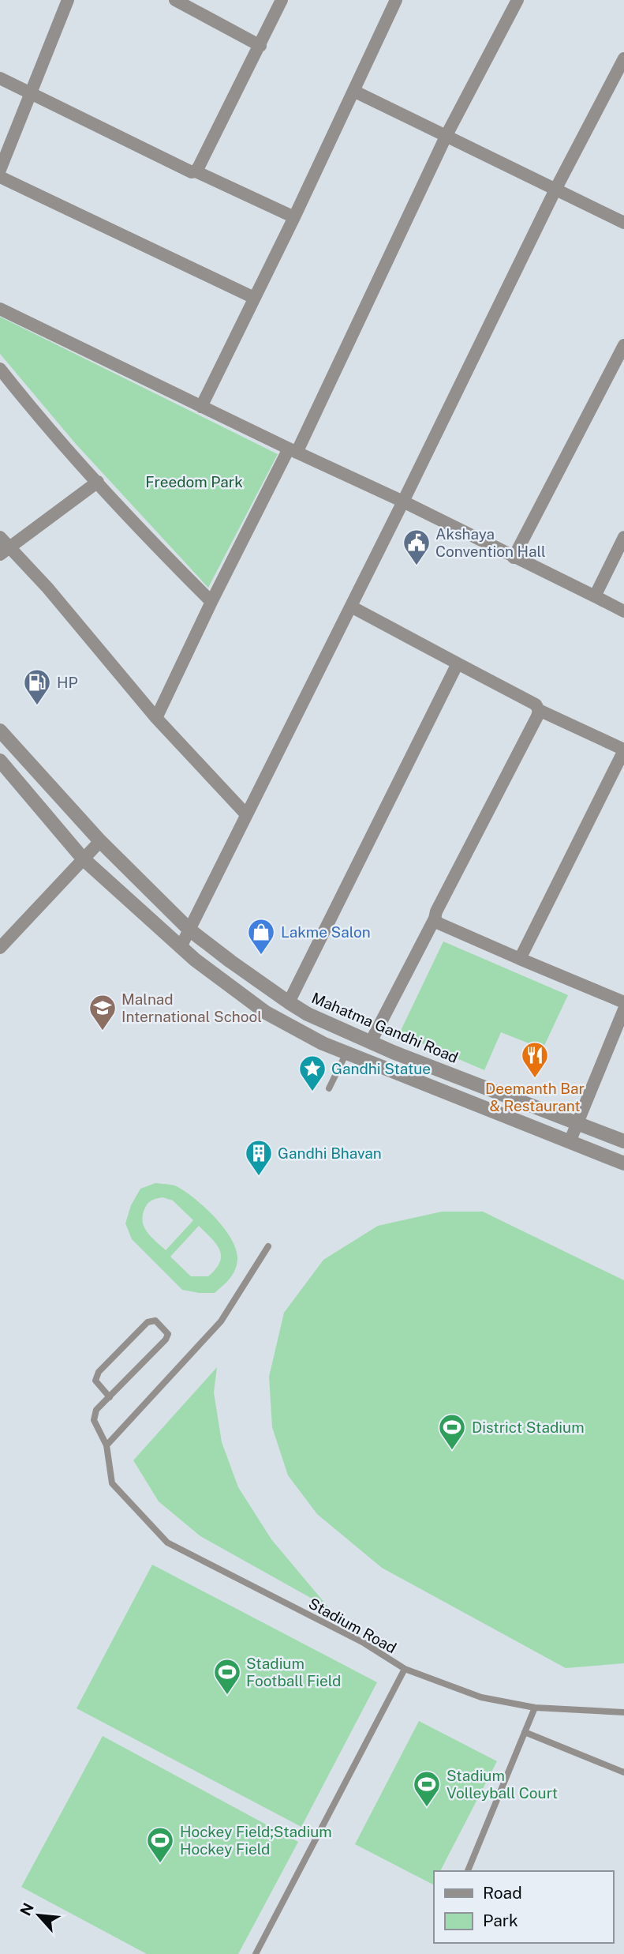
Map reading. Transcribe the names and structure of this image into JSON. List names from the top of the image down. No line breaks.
{"streets":{"street":["Mahatma Gandhi Road"],"lane":["Stadium Road"]},"parks":["Freedom Park"],"places":{"public building":["Akshaya Convention Hall"],"fuel station":["HP"],"shop":["Lakme Salon"],"school or university":["Malnad International School"],"restaurant":["Deemanth Bar & Restaurant"],"place":["Gandhi Statue"],"building":["Gandhi Bhavan"],"sports":["District Stadium","Stadium Football Field","Stadium Volleyball Court","Hockey Field;Stadium Hockey Field"]},"legend":["Road","Park"],"north":"top left"}
